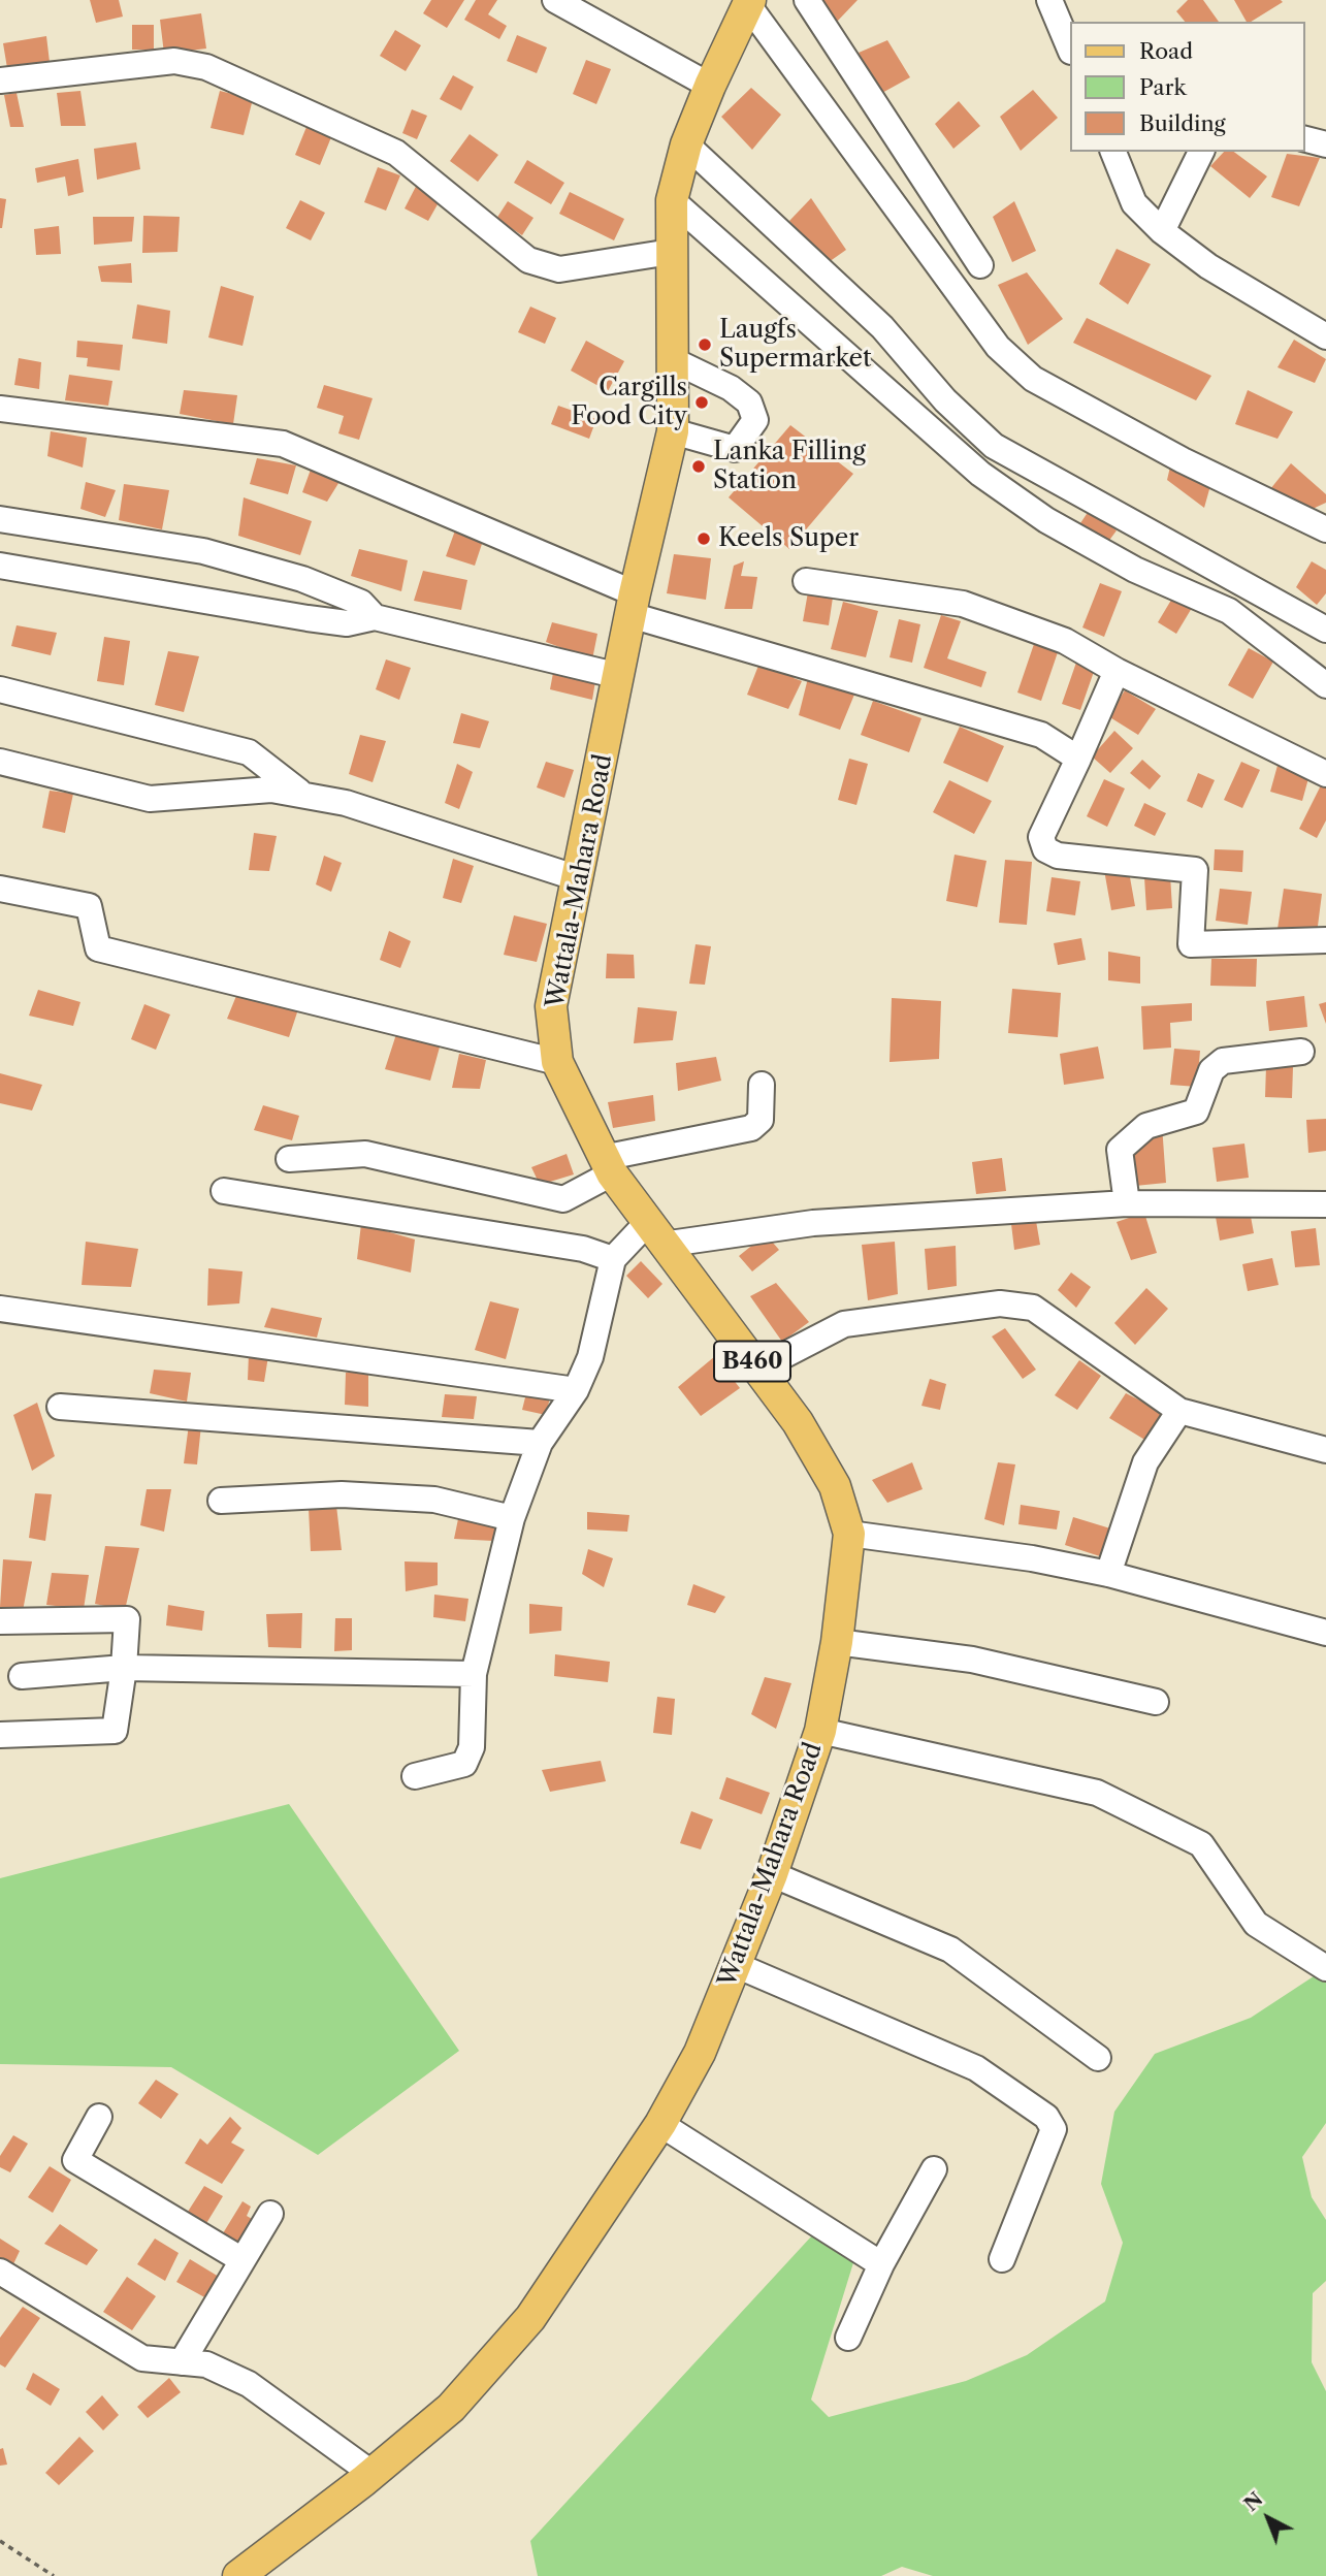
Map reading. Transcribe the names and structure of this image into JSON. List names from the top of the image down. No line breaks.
{"streets":{"main road":["Wattala-Mahara Road","B460"]},"places":["Laugfs Supermarket","Cargills Food City","Lanka Filling Station","Keels Super"],"legend":["Road","Park","Building"],"north":"top left"}
